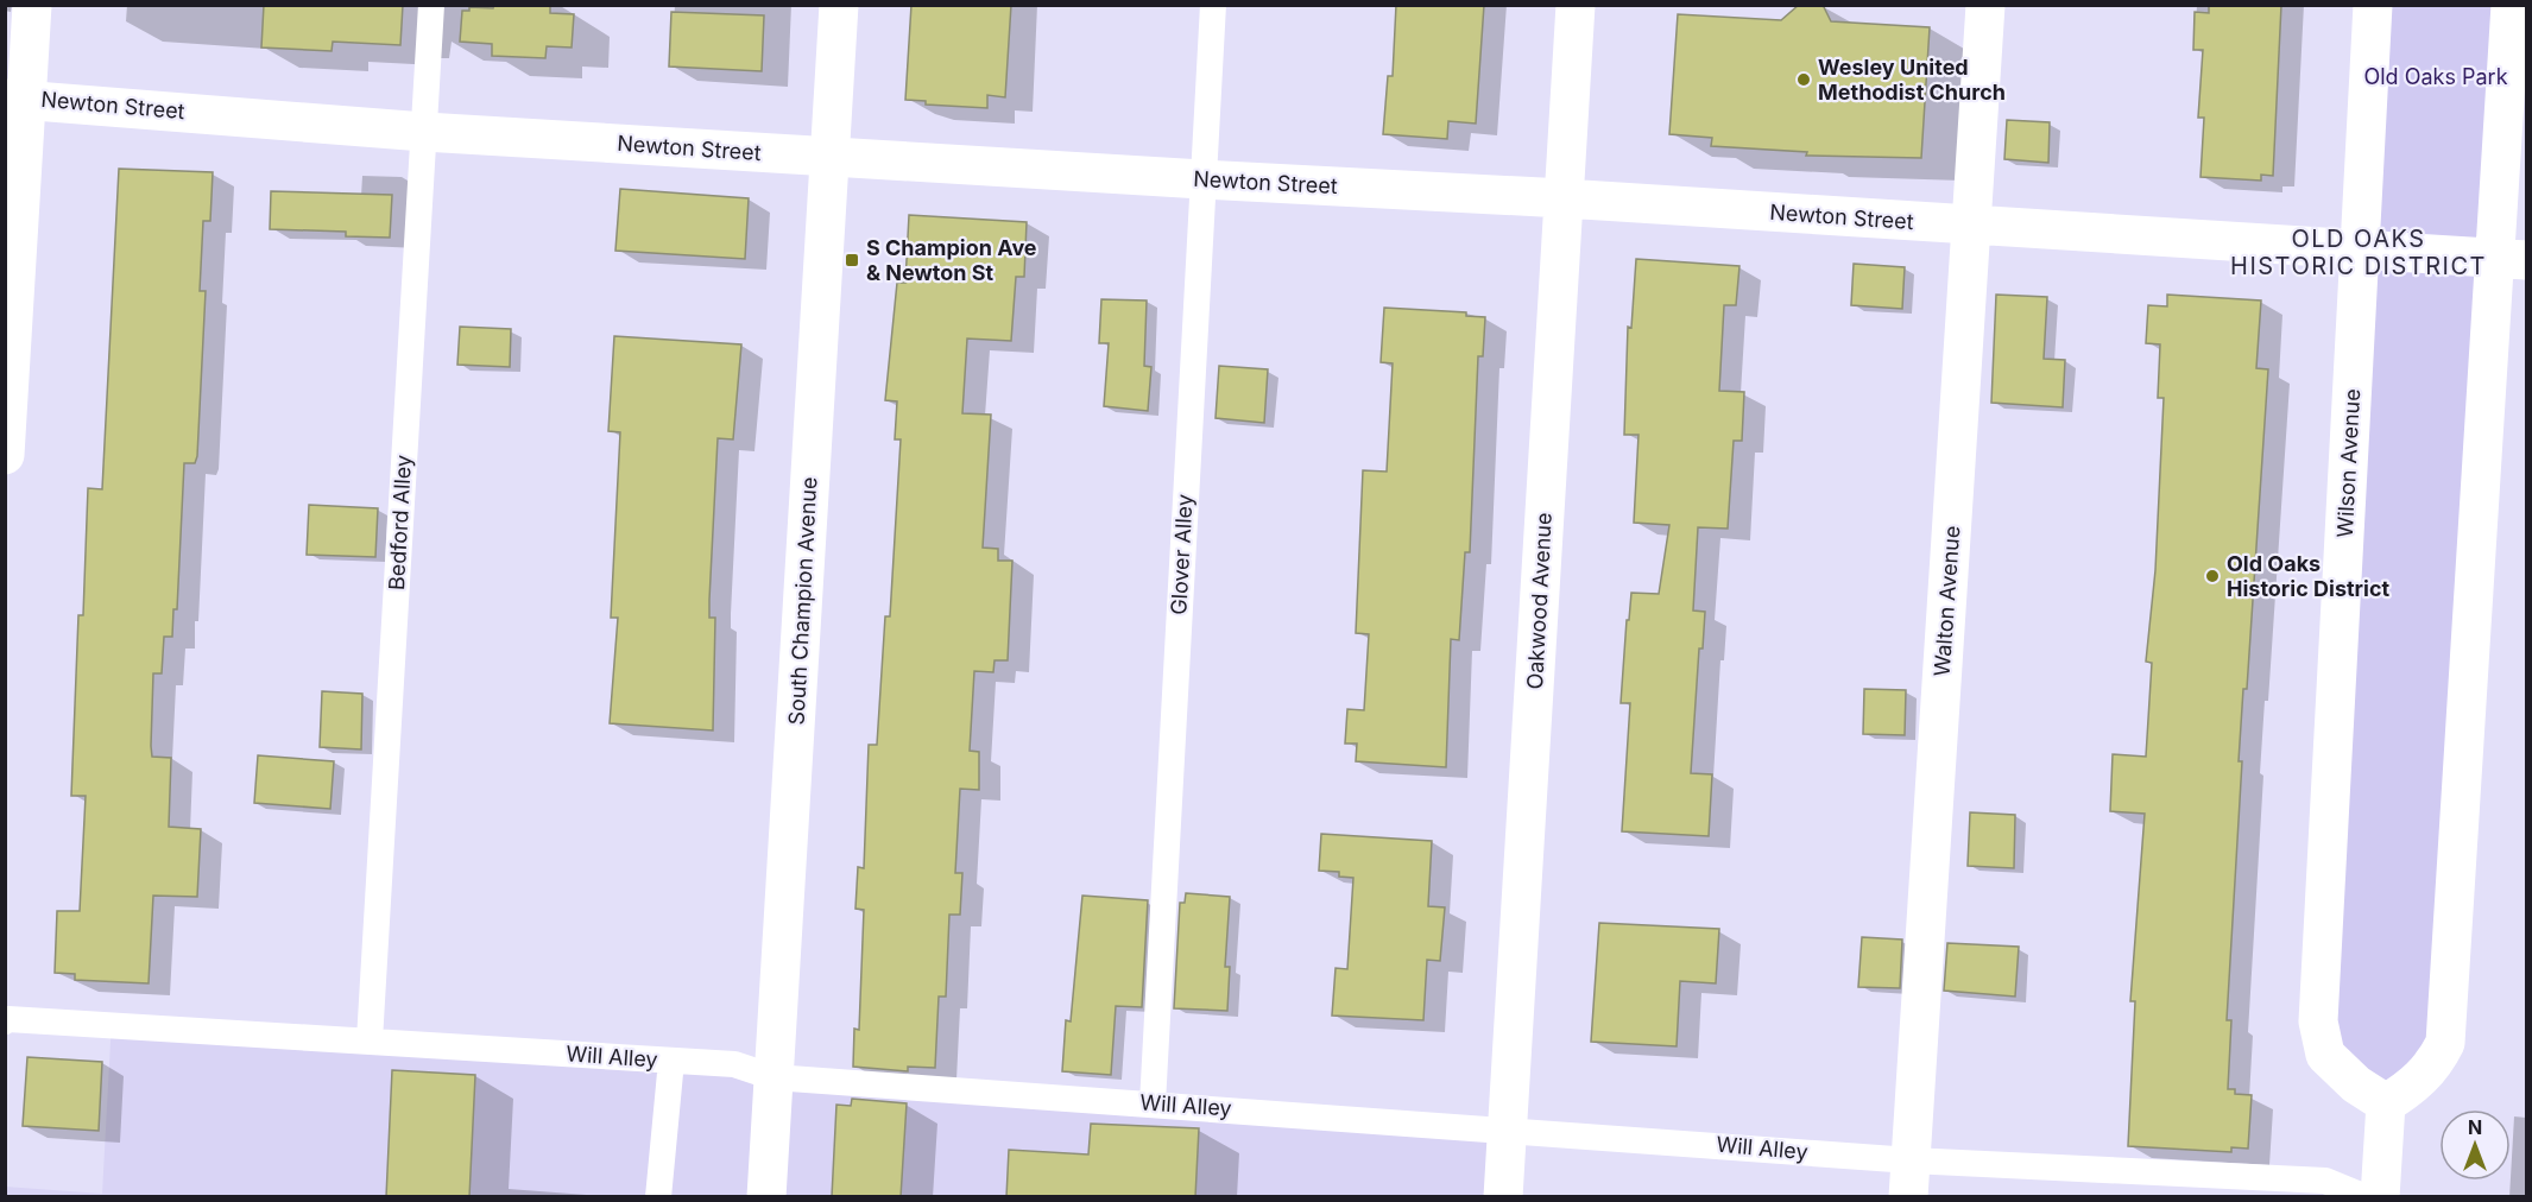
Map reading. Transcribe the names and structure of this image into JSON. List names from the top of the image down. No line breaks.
{"streets":{"street":["Newton Street","Wilson Avenue","South Champion Avenue","Oakwood Avenue","Walton Avenue"],"lane":["Bedford Alley","Glover Alley","Will Alley"]},"crossings":[["Newton Street","Wilson Avenue"],["Newton Street","Bedford Alley"],["Newton Street","Glover Alley"],["Newton Street","South Champion Avenue"],["Newton Street","Oakwood Avenue"],["Newton Street","Walton Avenue"],["Bedford Alley","Will Alley"],["Glover Alley","Will Alley"],["South Champion Avenue","Will Alley"],["Oakwood Avenue","Will Alley"],["Walton Avenue","Will Alley"]],"districts":["OLD OAKS HISTORIC DISTRICT"],"parks":["Old Oaks Park"],"places":{"other":["Wesley United Methodist Church","Old Oaks Historic District"],"transit":["S Champion Ave & Newton St"]},"north":"top"}
